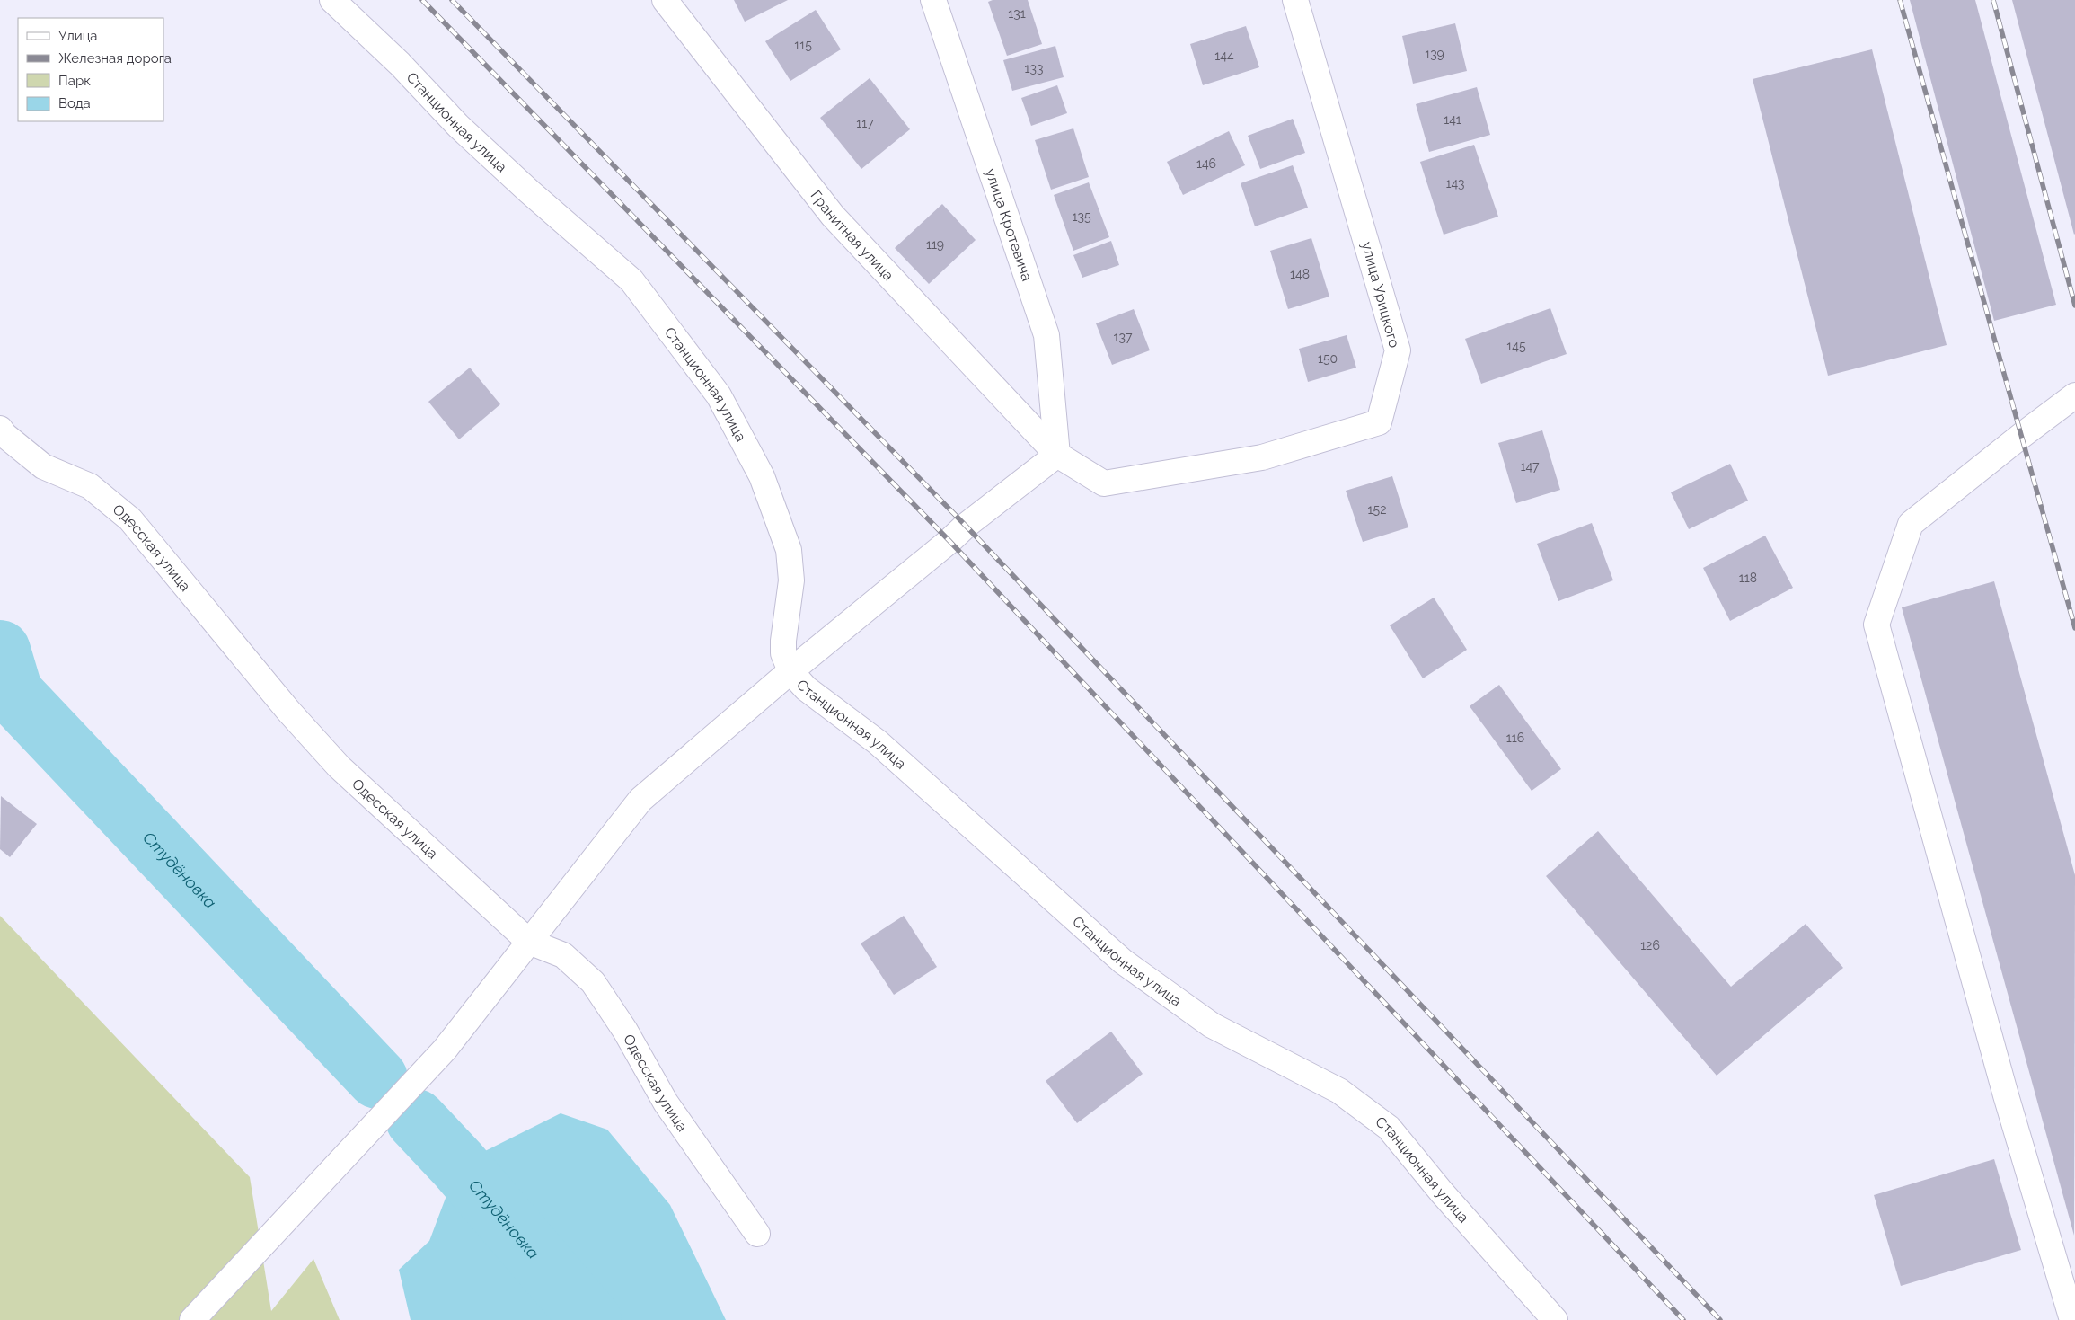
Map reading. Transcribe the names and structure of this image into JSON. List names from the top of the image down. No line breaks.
{"streets":{"street":["Станционная улица","улица Кротевича","Гранитная улица","улица Урицкого","Одесская улица"]},"crossings":[["улица Кротевича","Гранитная улица"],["улица Кротевича","улица Урицкого"],["Гранитная улица","улица Урицкого"]],"water":["Студёновка"],"house_numbers":["131","115","139","144","133","141","117","146","143","135","119","148","137","145","150","147","152","118","116","126"],"legend":["Улица","Железная дорога","Парк","Вода"]}
